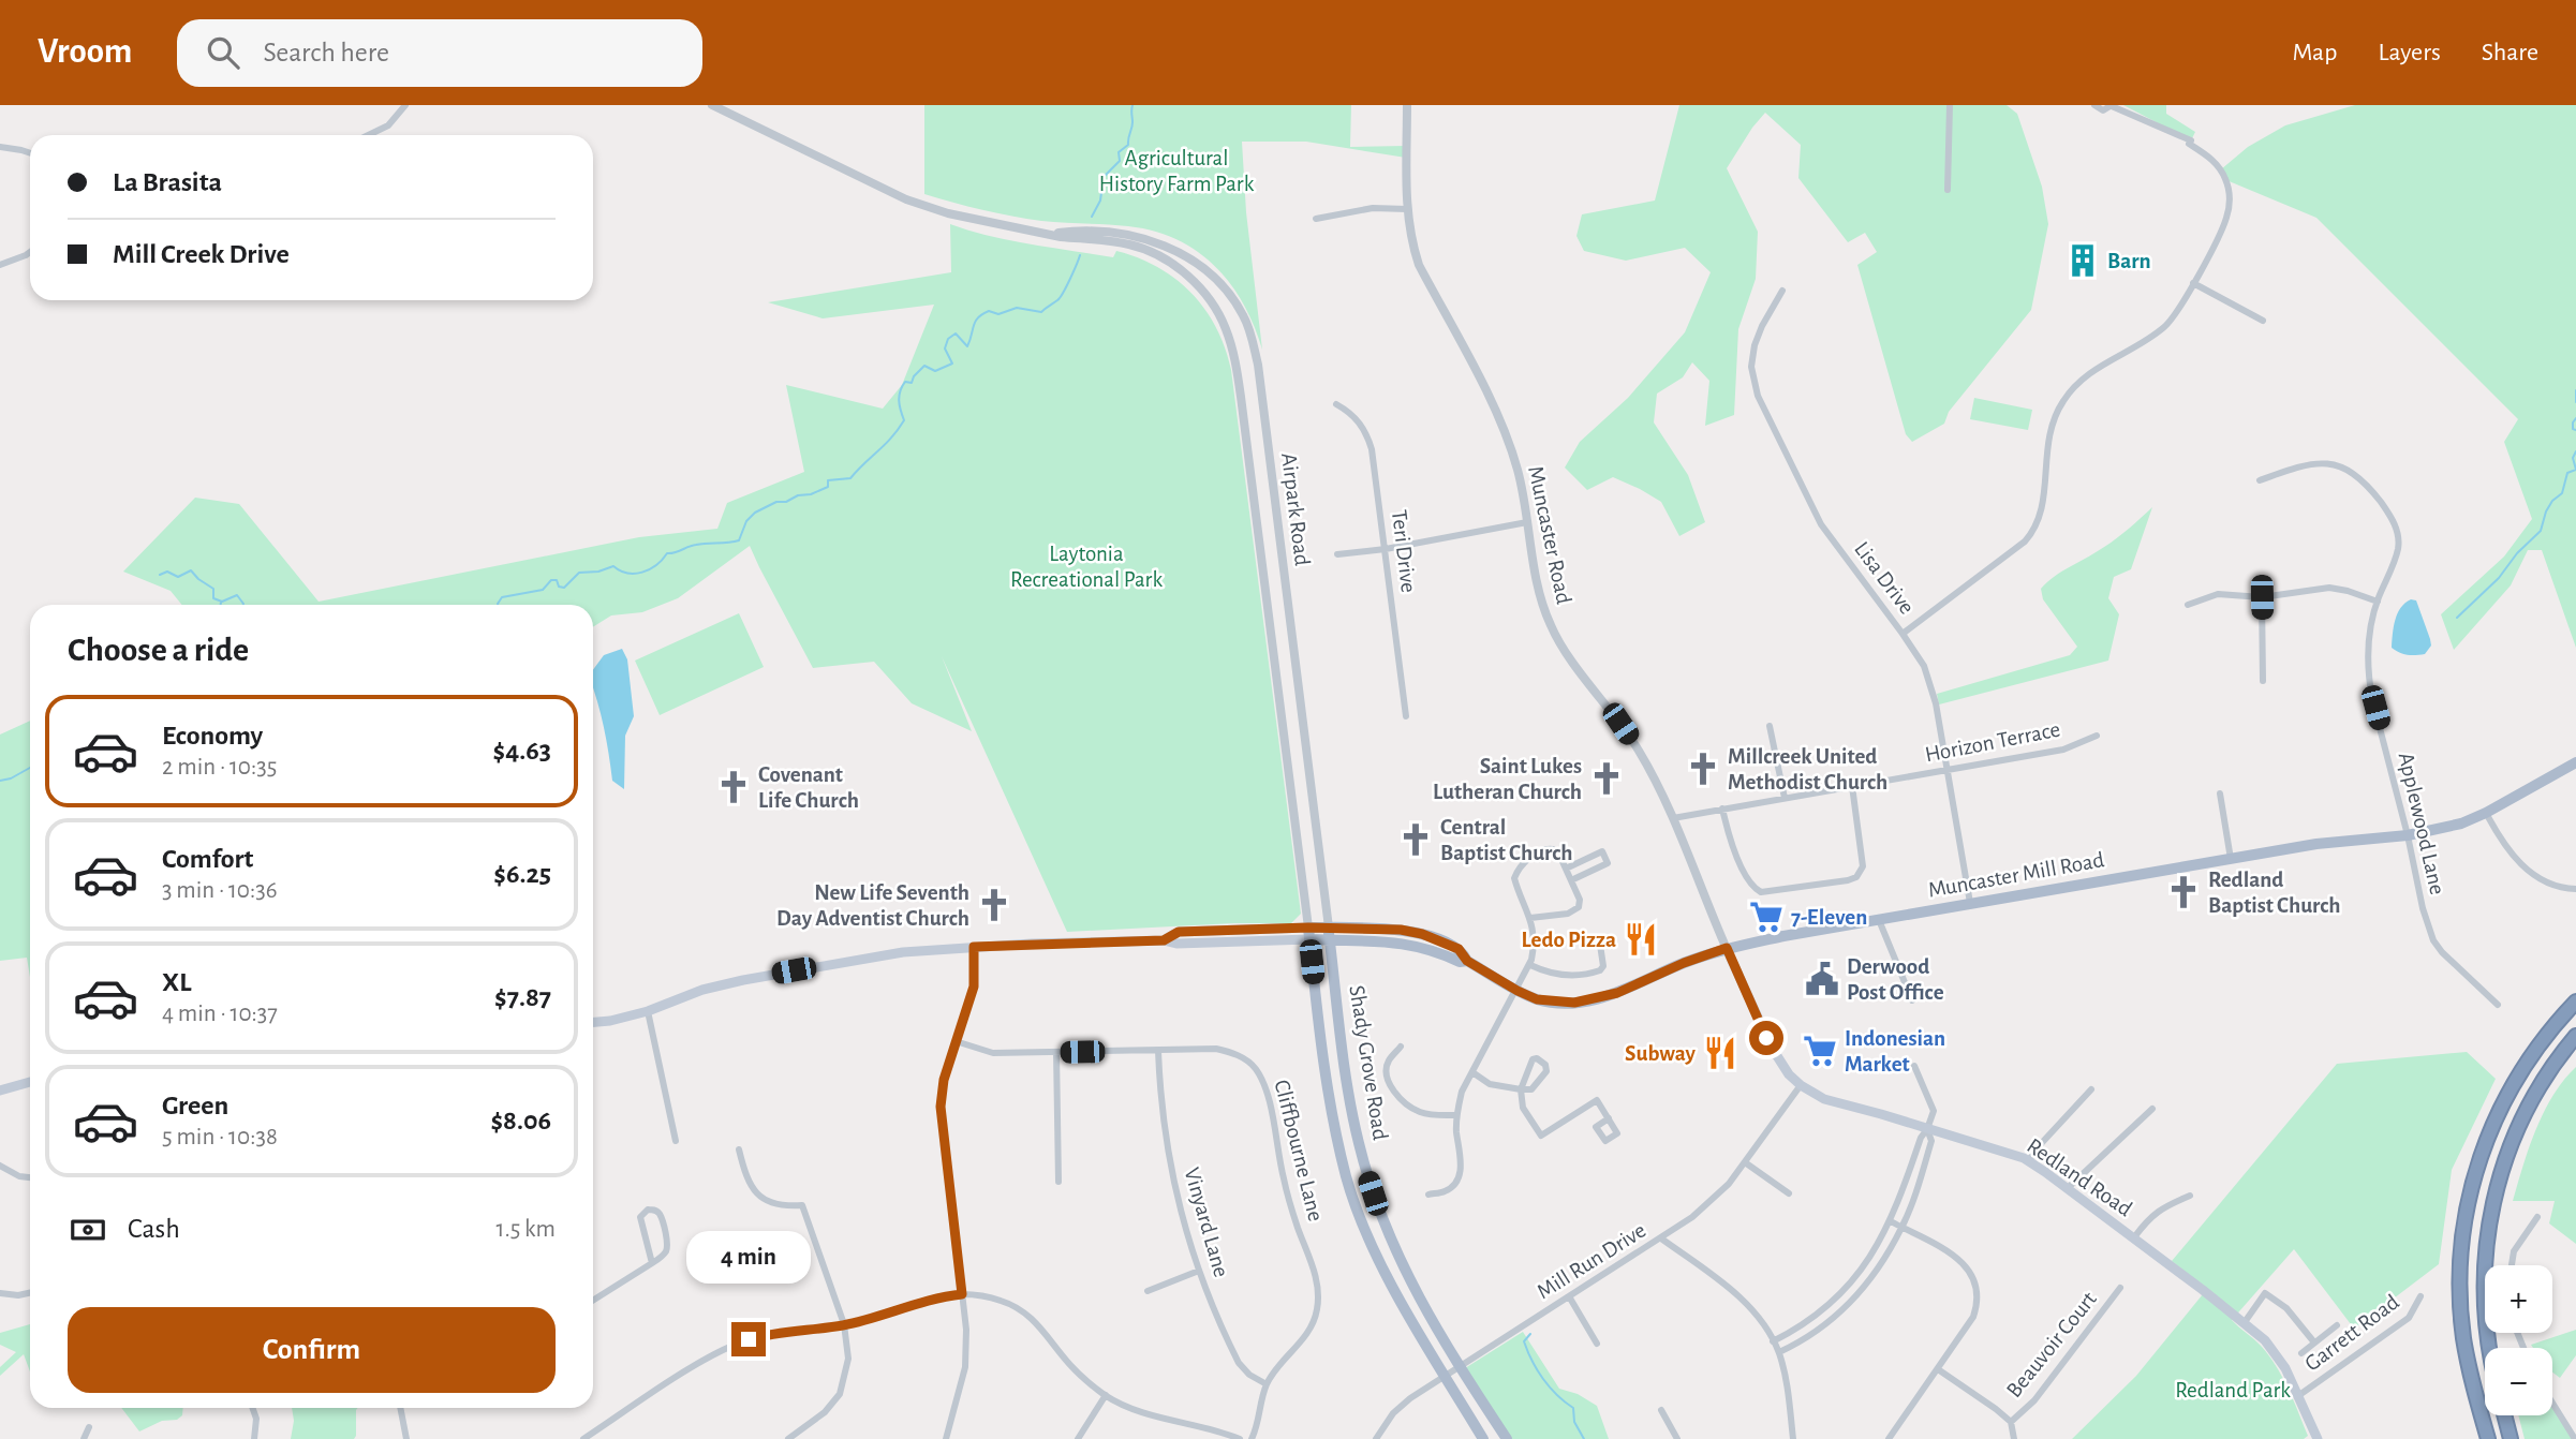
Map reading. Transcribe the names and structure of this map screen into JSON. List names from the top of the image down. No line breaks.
{"streets":{"main road":["Muncaster Mill Road","Shady Grove Road","Redland Road"],"street":["Airpark Road","Muncaster Road","Teri Drive","Lisa Drive","Horizon Terrace","Applewood Lane","Cliffbourne Lane","Vinyard Lane","Mill Run Drive","Garrett Road","Beauvoir Court"]},"crossings":[["Airpark Road","Muncaster Mill Road"],["Airpark Road","Shady Grove Road"],["Muncaster Road","Horizon Terrace"],["Muncaster Road","Muncaster Mill Road"],["Muncaster Road","Redland Road"],["Lisa Drive","Horizon Terrace"],["Lisa Drive","Muncaster Mill Road"],["Applewood Lane","Muncaster Mill Road"],["Muncaster Mill Road","Shady Grove Road"],["Muncaster Mill Road","Redland Road"],["Shady Grove Road","Mill Run Drive"],["Cliffbourne Lane","Vinyard Lane"],["Redland Road","Mill Run Drive"],["Redland Road","Garrett Road"]],"parks":["Agricultural History Farm Park","Laytonia Recreational Park","Redland Park"],"places":{"building":["Barn"],"church":["Millcreek United Methodist Church","Saint Lukes Lutheran Church","Covenant Life Church","Central Baptist Church","Redland Baptist Church","New Life Seventh Day Adventist Church"],"supermarket":["7-Eleven","Indonesian Market"],"restaurant":["Ledo Pizza","Subway"],"public building":["Derwood Post Office"]},"page":{"header":"Vroom","search":"Search here","nav":["Map","Layers","Share"],"banner":["La Brasita","Mill Creek Drive"],"heading":"Choose a ride","list":[{"name":"Economy","note":"2 min · 10:35","value":"$4.63"},{"name":"Comfort","note":"3 min · 10:36","value":"$6.25"},{"name":"XL","note":"4 min · 10:37","value":"$7.87"},{"name":"Green","note":"5 min · 10:38","value":"$8.06"}],"pay":["Cash","1.5 km"],"bubble":"4 min","map_buttons":["+","−"],"buttons":"Confirm"}}
